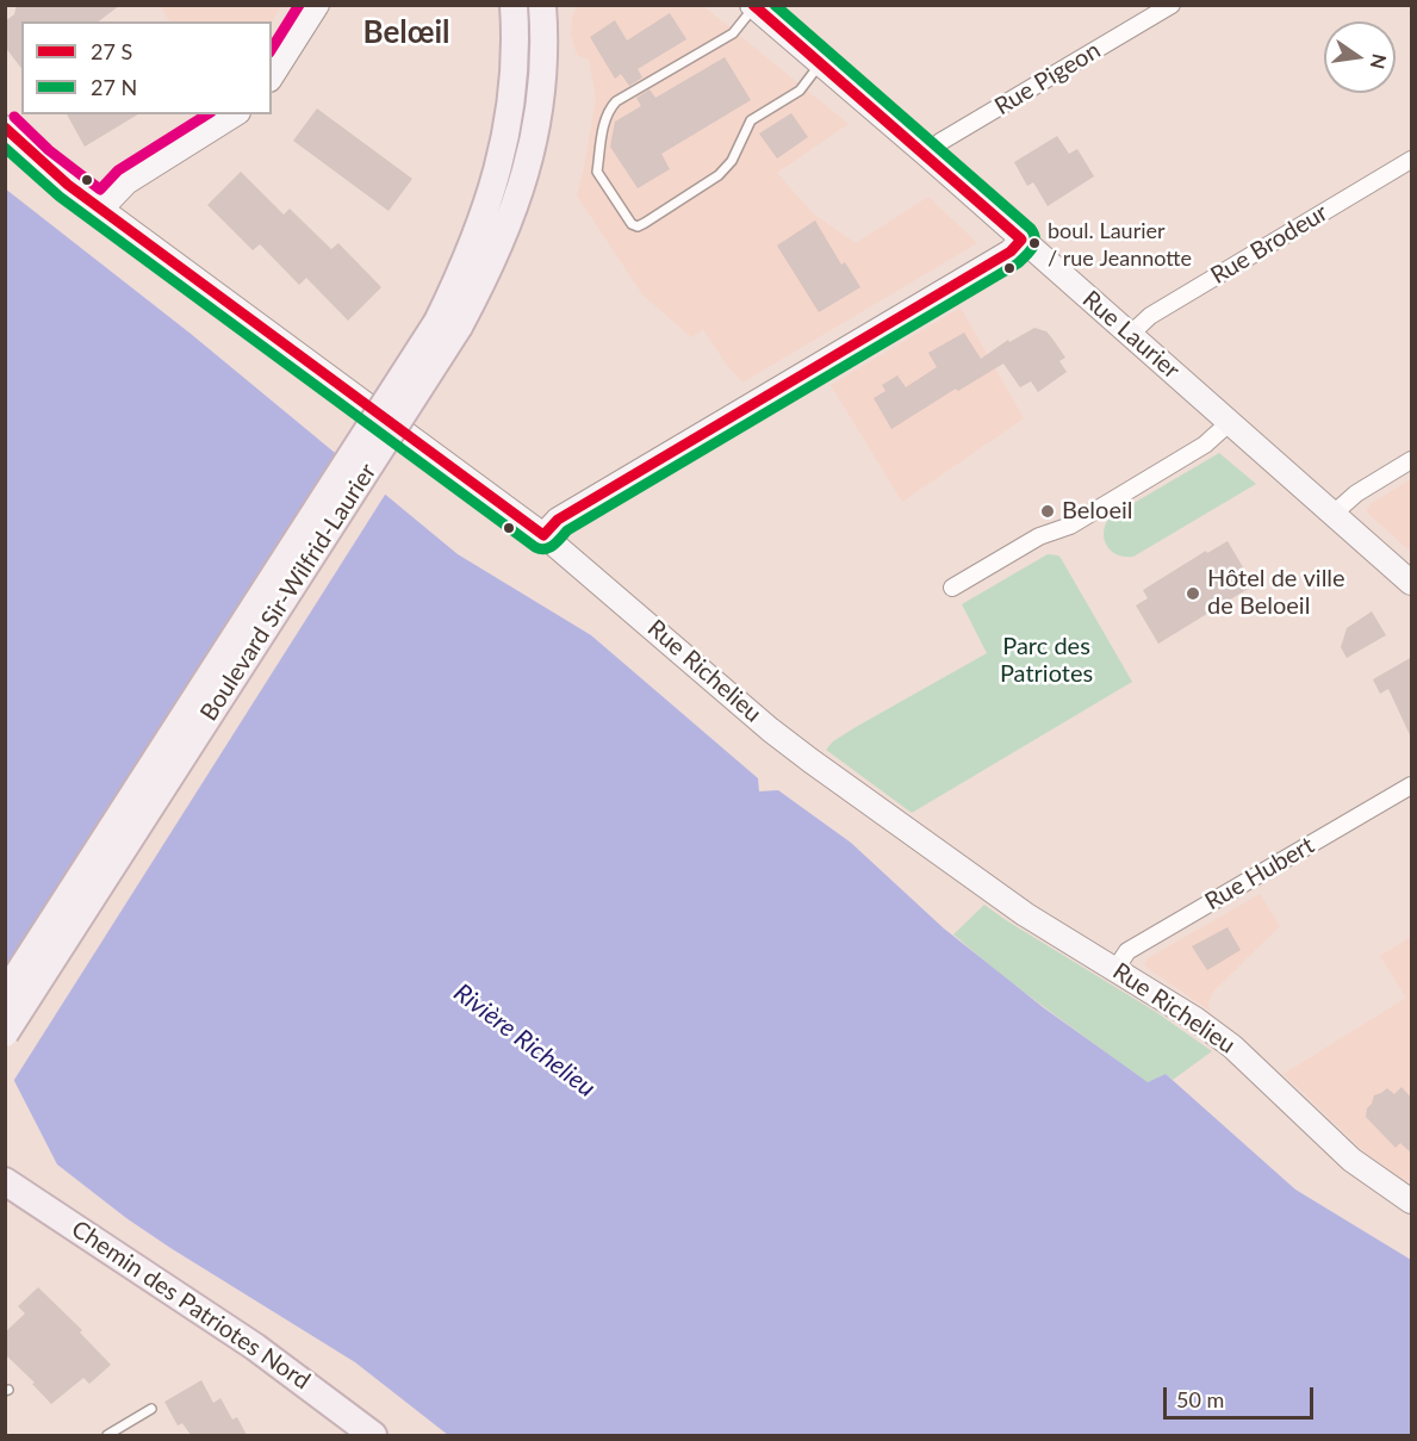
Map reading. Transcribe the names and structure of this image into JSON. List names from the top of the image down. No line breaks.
{"streets":{"main road":["Rue Laurier","Boulevard Sir-Wilfrid-Laurier","Rue Richelieu","Chemin des Patriotes Nord"],"street":["Rue Pigeon","Rue Brodeur","Rue Hubert"]},"crossings":[["Rue Pigeon","Rue Laurier"],["Rue Brodeur","Rue Laurier"],["Rue Richelieu","Rue Hubert"]],"districts":["Belœil"],"water":["Rivière Richelieu"],"parks":["Parc des Patriotes"],"places":["boul. Laurier / rue Jeannotte","Beloeil","Hôtel de ville de Beloeil"],"legend":["27 S","27 N"],"scale_bar":"50 m","north":"right"}
